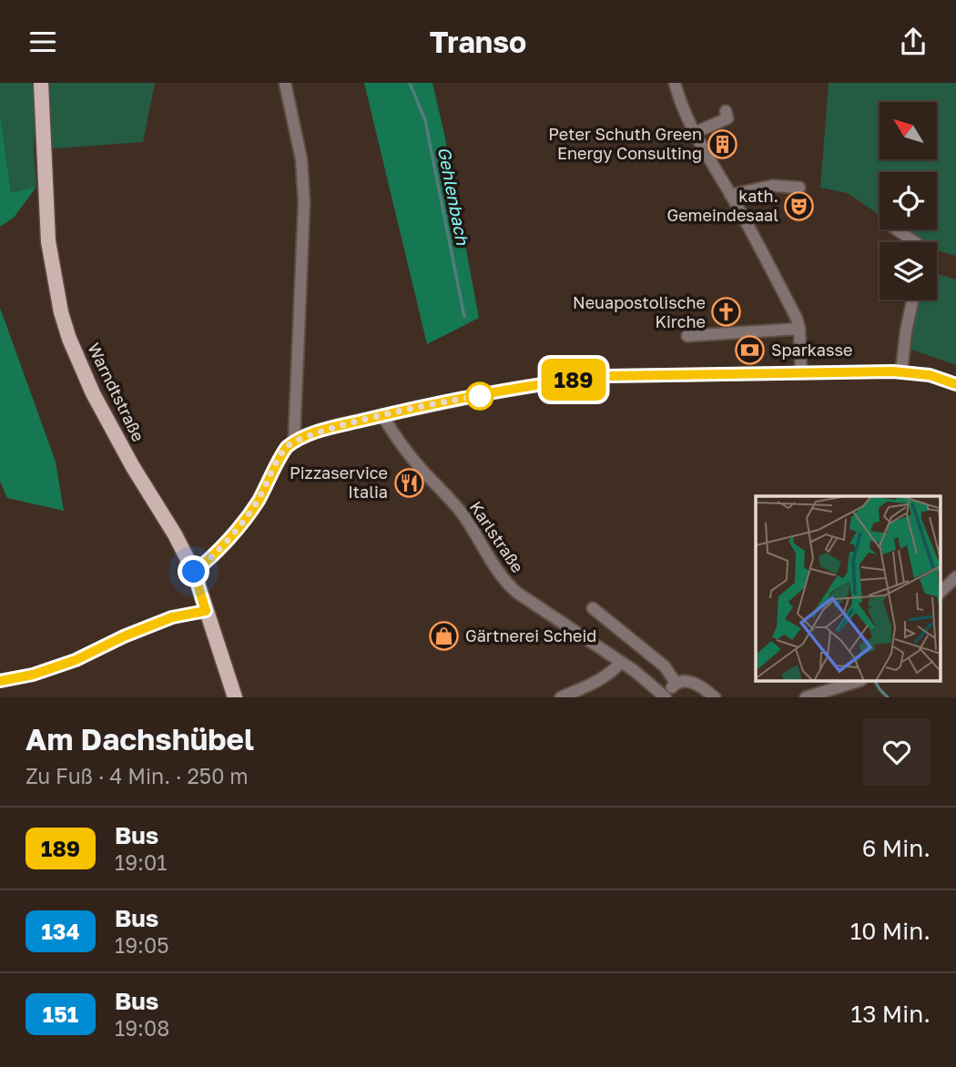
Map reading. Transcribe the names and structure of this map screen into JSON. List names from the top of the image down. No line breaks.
{"streets":{"main road":["Warndtstraße"],"street":["Karlstraße"]},"water":["Gehlenbach"],"places":{"building":["Peter Schuth Green Energy Consulting"],"theatre":["kath. Gemeindesaal"],"church":["Neuapostolische Kirche"],"bank":["Sparkasse"],"restaurant":["Pizzaservice Italia"],"shop":["Gärtnerei Scheid"]},"lines":["bus line 189"],"north":"top left","page":{"header":"Transo","on_map":"189","heading":["Am Dachshübel","Zu Fuß · 4 Min. · 250 m"],"list":[{"mark":"189","name":"Bus","note":"19:01","value":"6 Min."},{"mark":"134","name":"Bus","note":"19:05","value":"10 Min."},{"mark":"151","name":"Bus","note":"19:08","value":"13 Min."}]}}
